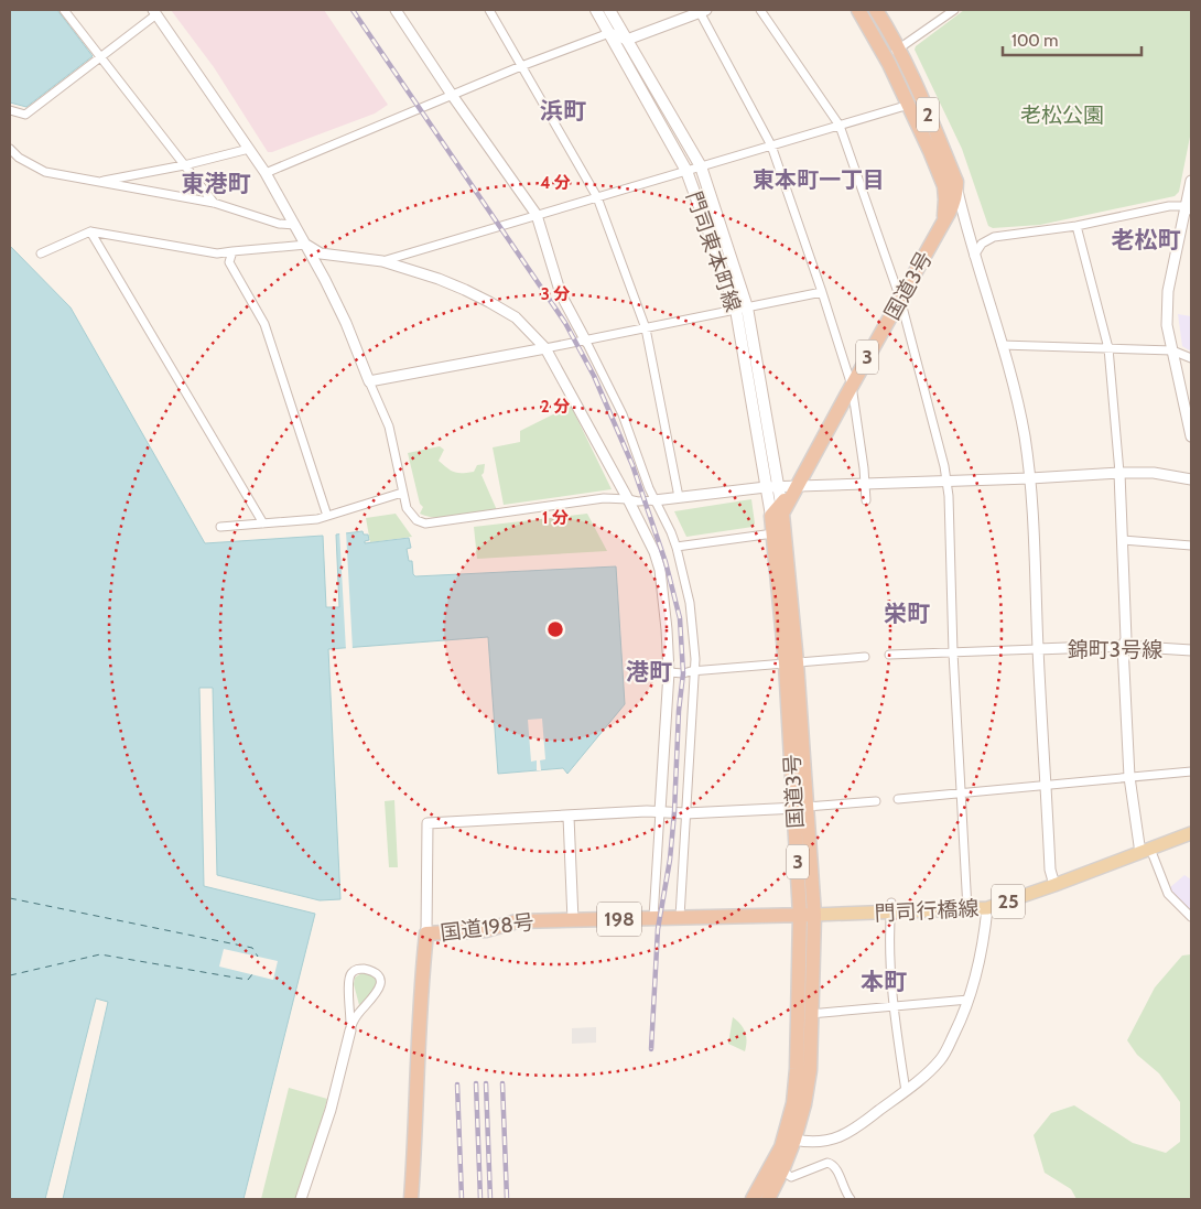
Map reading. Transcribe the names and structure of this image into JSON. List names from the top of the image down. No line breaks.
{"streets":{"highway":["2","国道3号","3","198","国道198号"],"main road":["門司東本町線","25","門司行橋線"],"street":["錦町3号線"]},"crossings":[["2","国道3号"],["門司東本町線","国道3号"],["国道3号","門司行橋線"],["国道3号","国道198号"],["門司行橋線","国道198号"]],"districts":["浜町","東本町一丁目","東港町","老松町","栄町","港町","本町"],"parks":["老松公園"],"scale_bar":"100 m","rings":["4 分","3 分","2 分","1 分"]}
